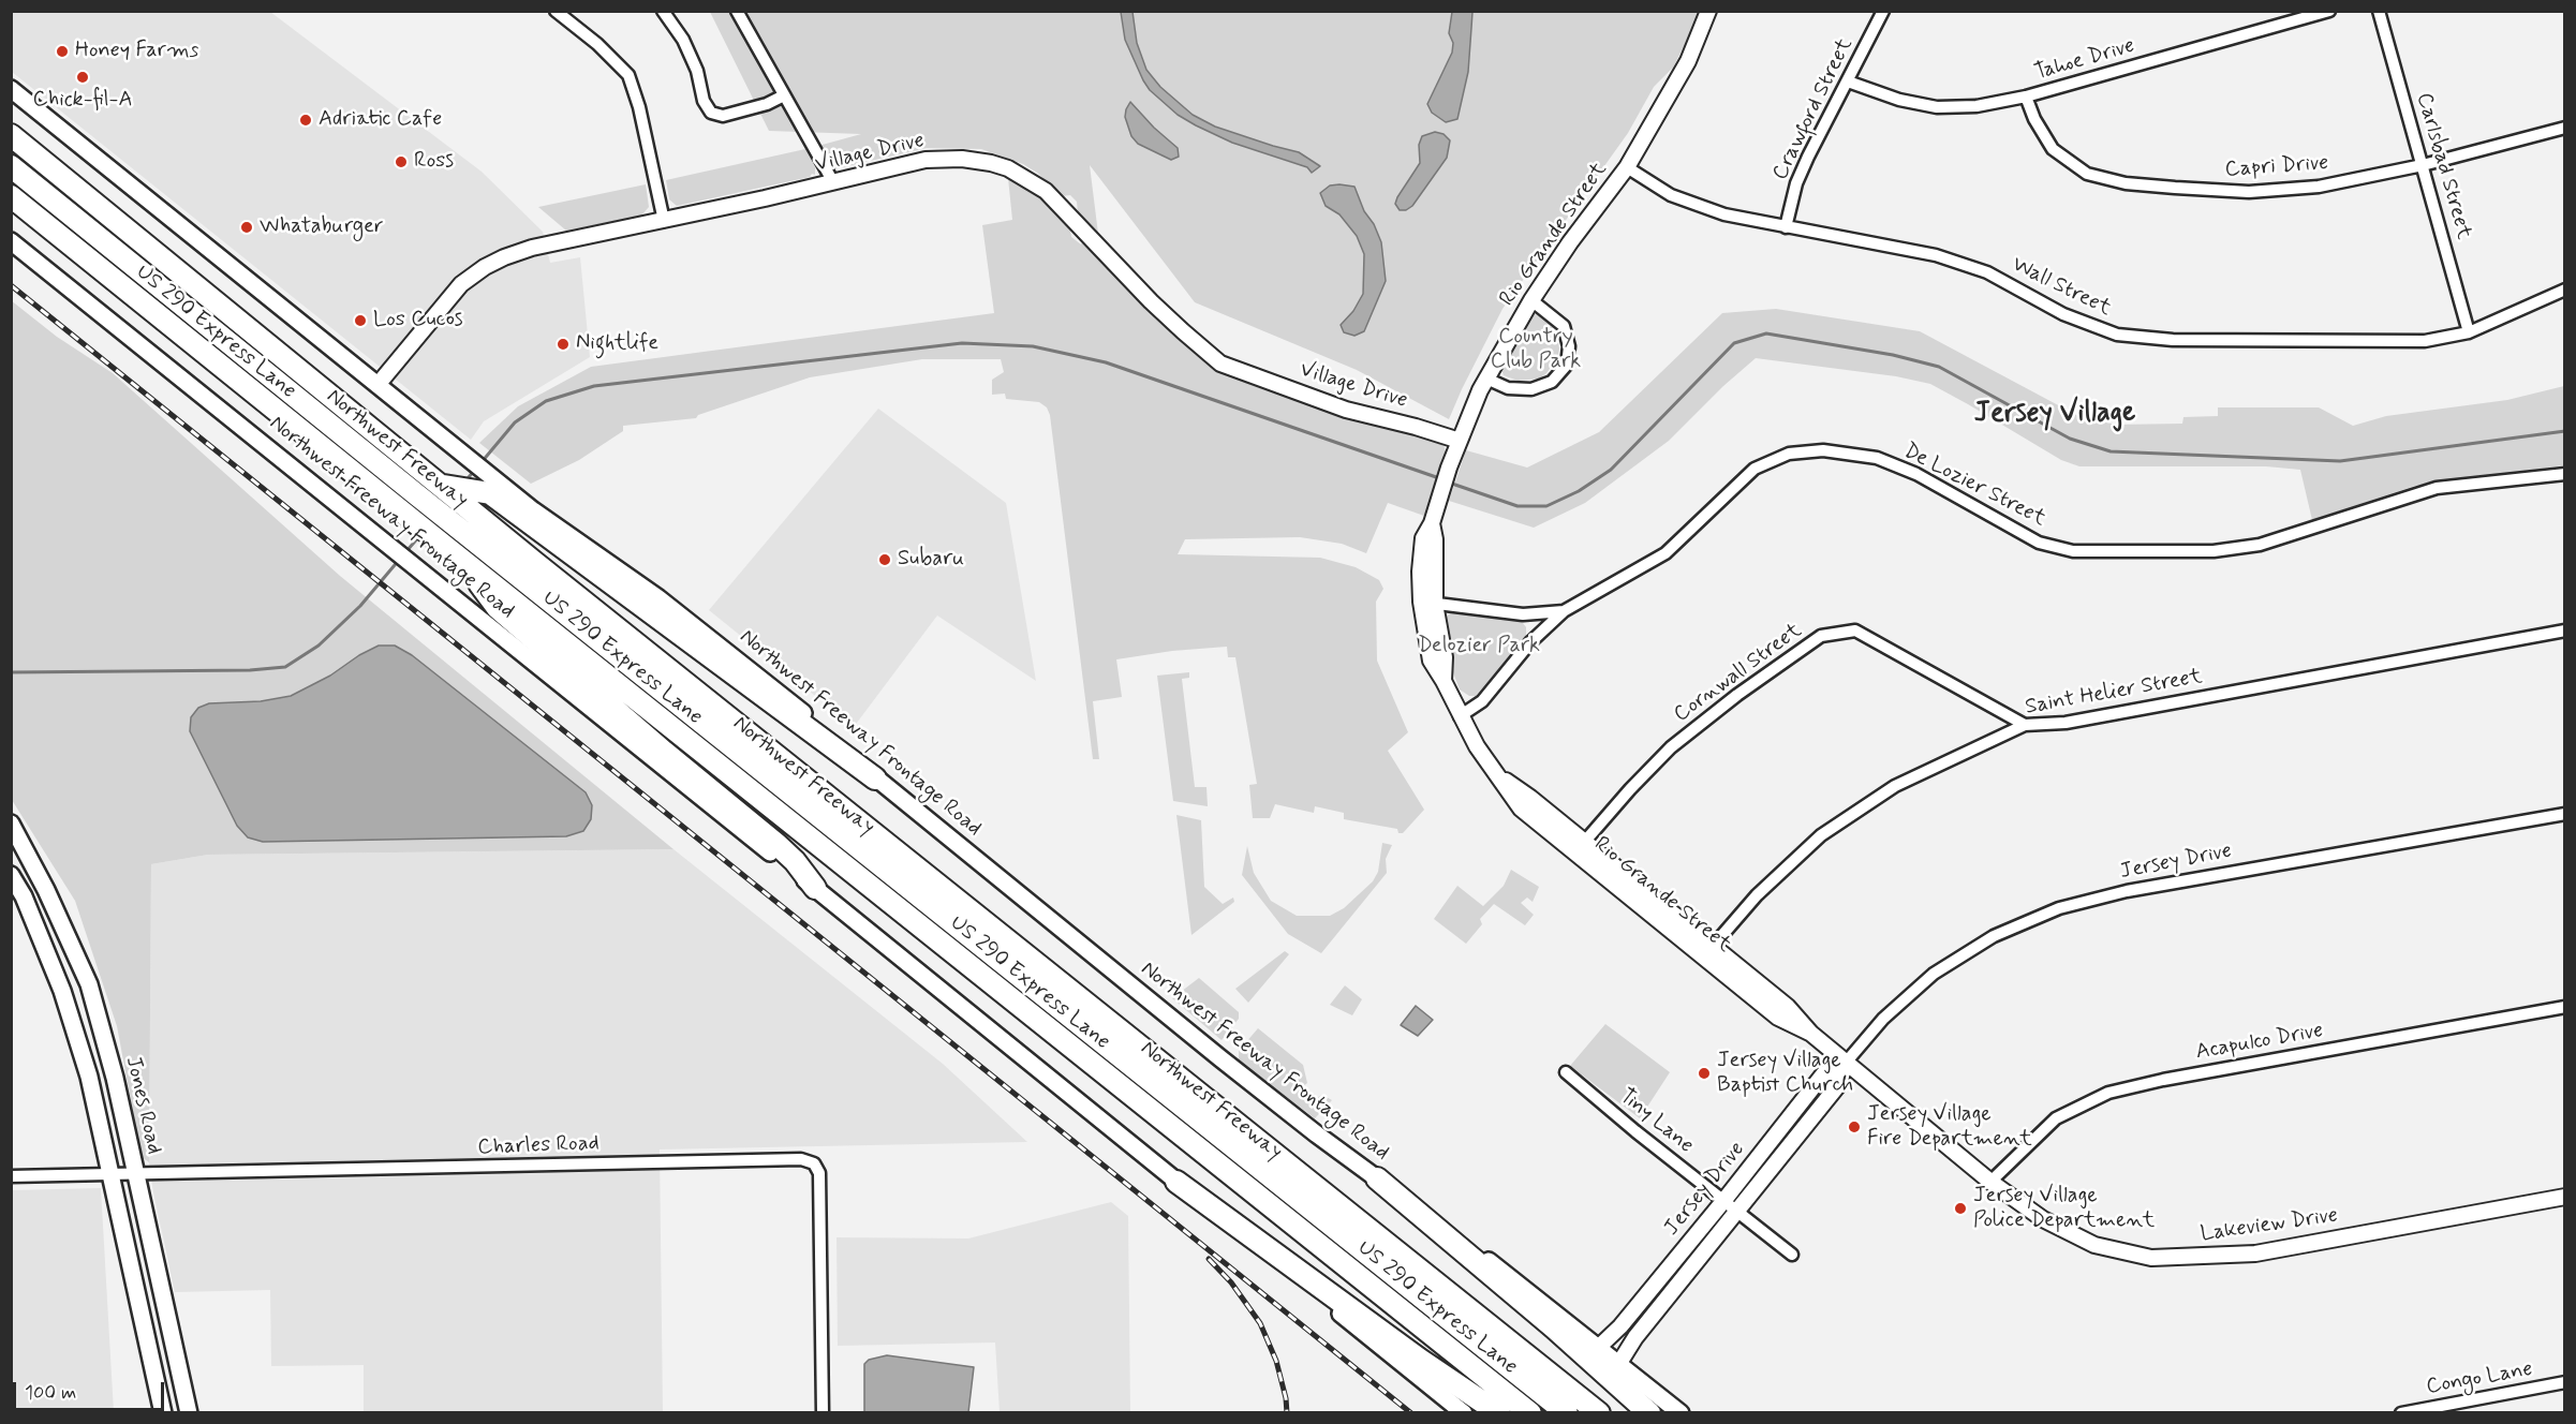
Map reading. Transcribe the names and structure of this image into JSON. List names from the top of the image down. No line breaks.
{"streets":{"highway":["US 290 Express Lane","Northwest Freeway"],"main road":["Northwest Freeway Frontage Road","Jones Road"],"street":["Tahoe Drive","Crawford Street","Village Drive","Carlsbad Street","Capri Drive","Rio Grande Street","Wall Street","De Lozier Street","Cornwall Street","Saint Helier Street","Jersey Drive","Acapulco Drive","Tiny Lane","Charles Road","Lakeview Drive","Congo Lane"]},"crossings":[["Tahoe Drive","Crawford Street"],["Tahoe Drive","Capri Drive"],["Crawford Street","Wall Street"],["Village Drive","Rio Grande Street"],["Village Drive","Northwest Freeway Frontage Road"],["Carlsbad Street","Capri Drive"],["Carlsbad Street","Wall Street"],["Rio Grande Street","Wall Street"],["Rio Grande Street","De Lozier Street"],["Rio Grande Street","Cornwall Street"],["Rio Grande Street","Saint Helier Street"],["Rio Grande Street","Jersey Drive"],["Rio Grande Street","Lakeview Drive"],["Northwest Freeway Frontage Road","Jersey Drive"],["Cornwall Street","Saint Helier Street"],["Jersey Drive","Tiny Lane"],["Jersey Drive","Lakeview Drive"],["Acapulco Drive","Lakeview Drive"],["Jones Road","Charles Road"]],"districts":["Jersey Village"],"parks":["Country Club Park","Delozier Park"],"places":["Honey Farms","Chick-fil-A","Adriatic Cafe","Ross","Whataburger","Los Cucos","Nightlife","Subaru","Jersey Village Baptist Church","Jersey Village Fire Department","Jersey Village Police Department"],"scale_bar":"100 m"}
